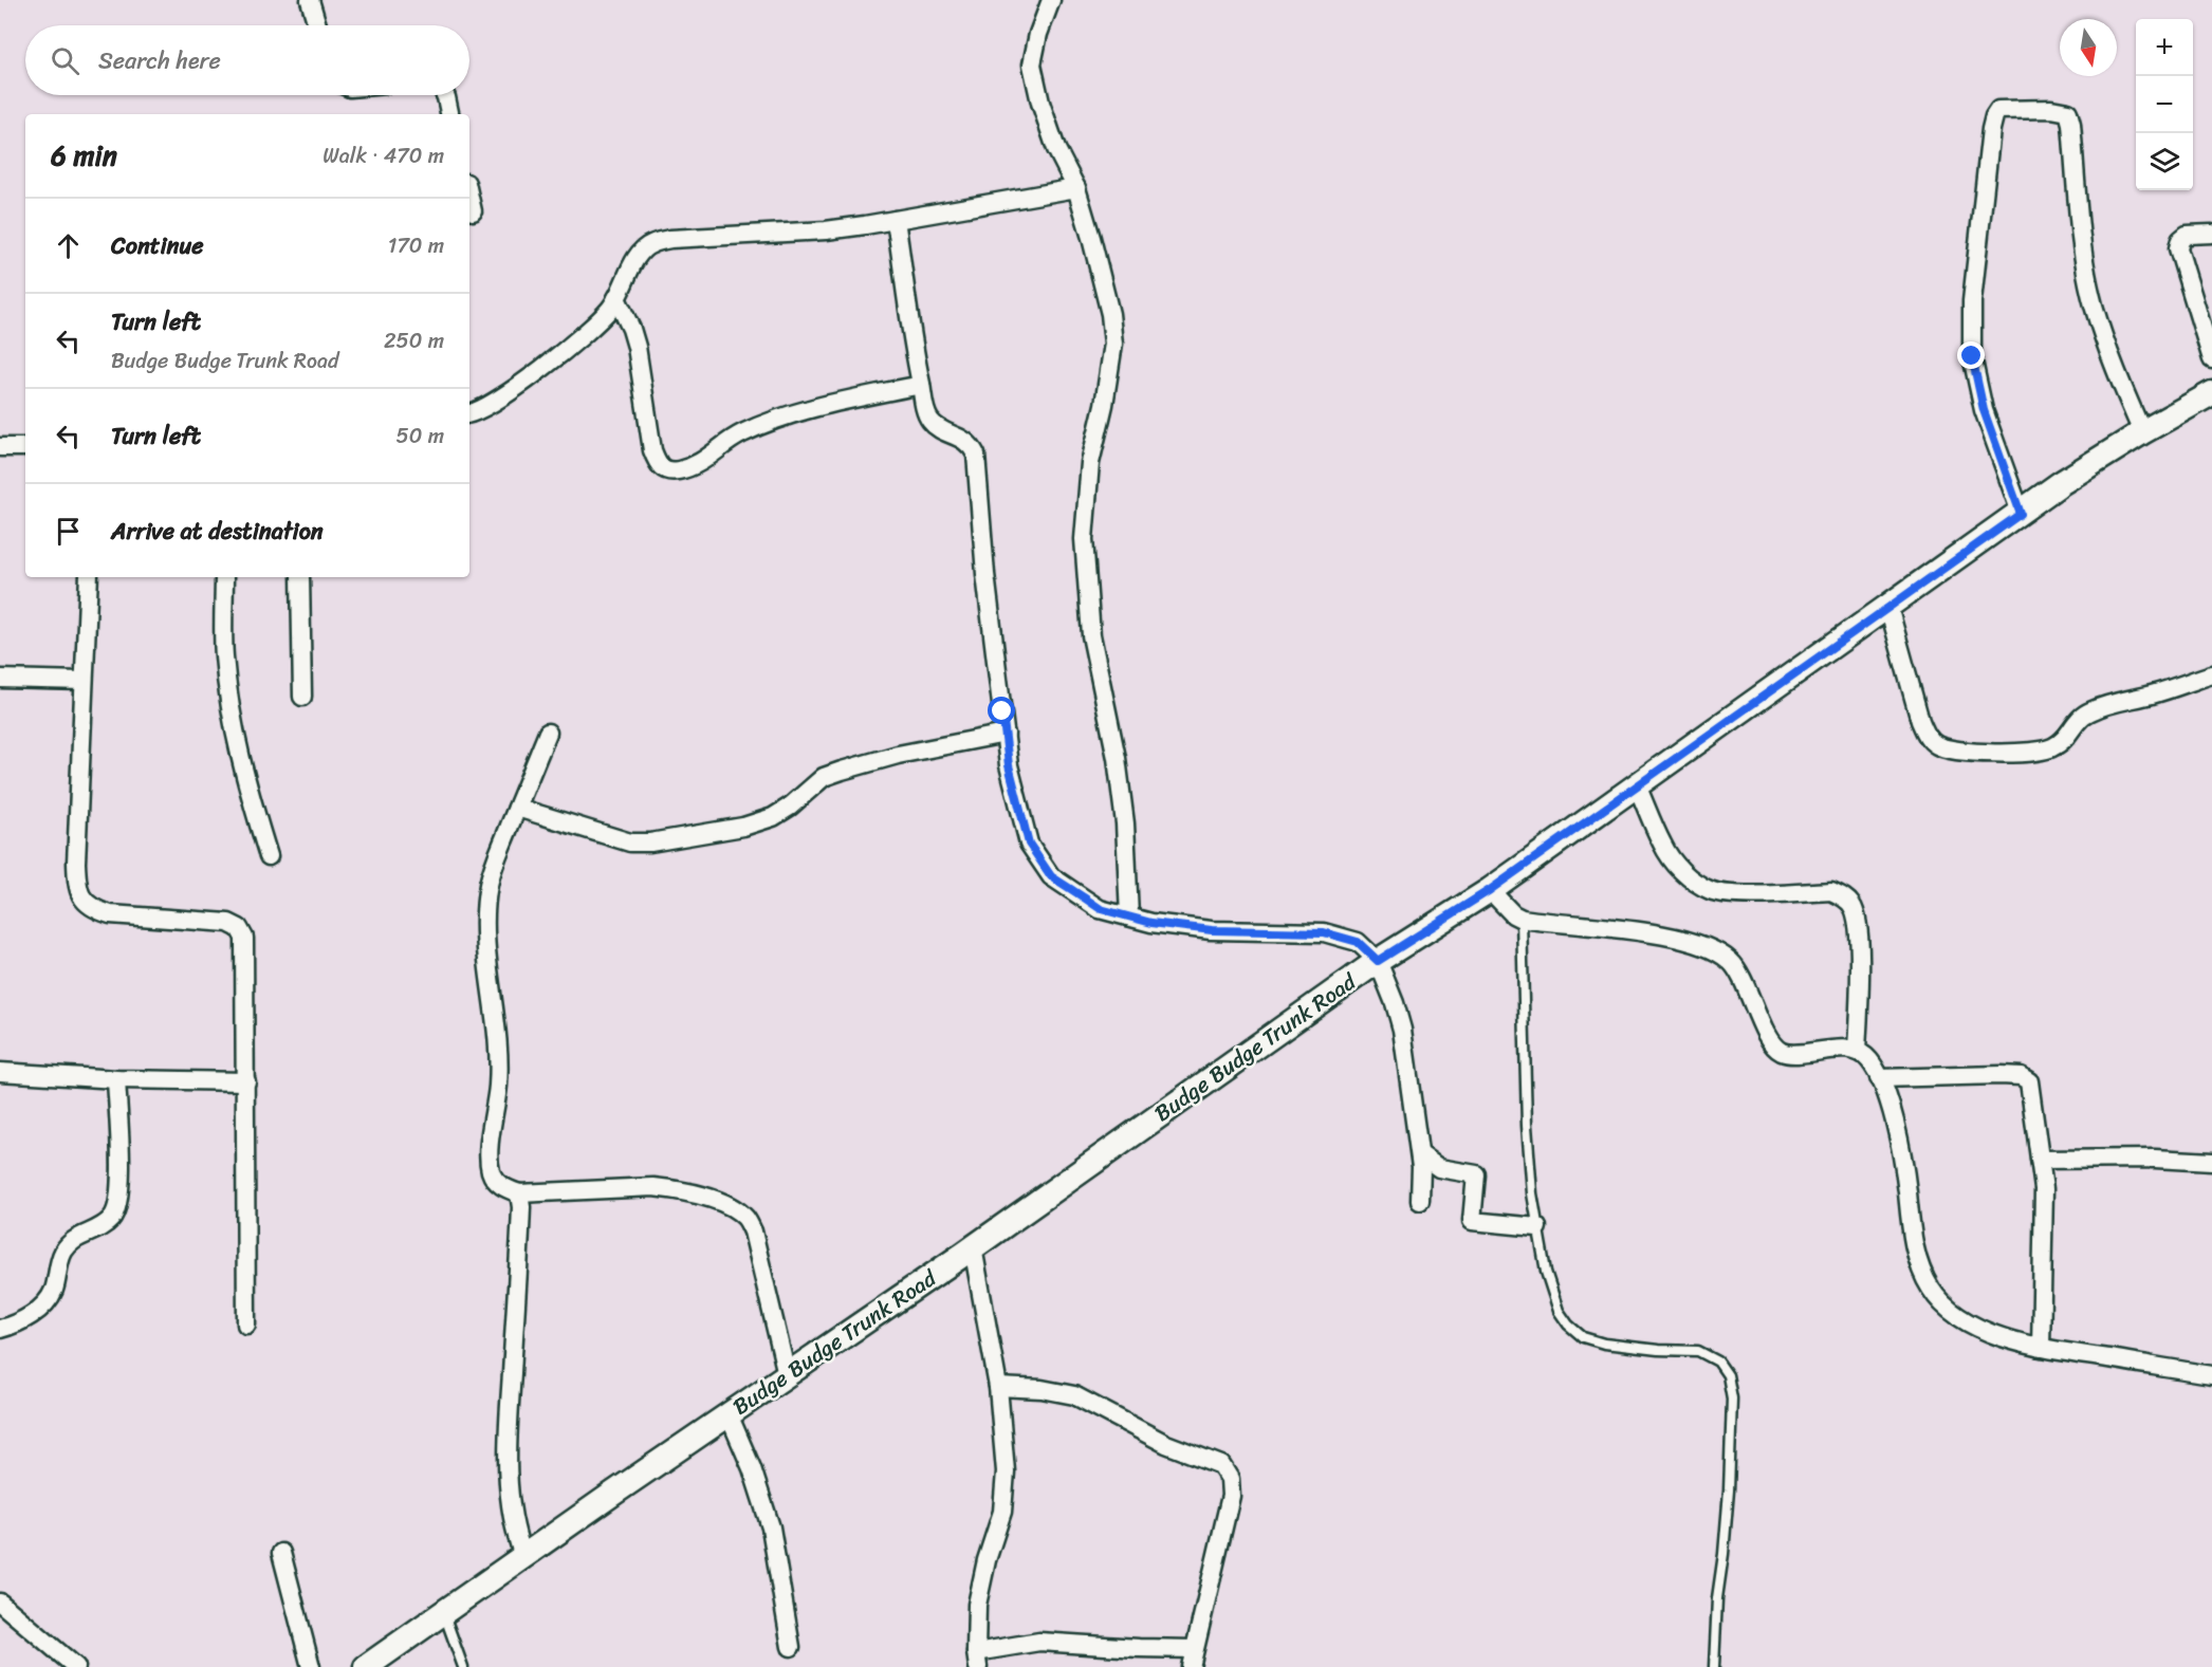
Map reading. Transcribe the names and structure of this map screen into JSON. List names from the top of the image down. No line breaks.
{"streets":{"main road":["Budge Budge Trunk Road"]},"north":"bottom","page":{"map_buttons":["+","−"],"search":"Search here","heading":["6 min","Walk · 470 m"],"list":[["Continue","170 m"],["Turn left","Budge Budge Trunk Road","250 m"],["Turn left","50 m"],"Arrive at destination"]}}
